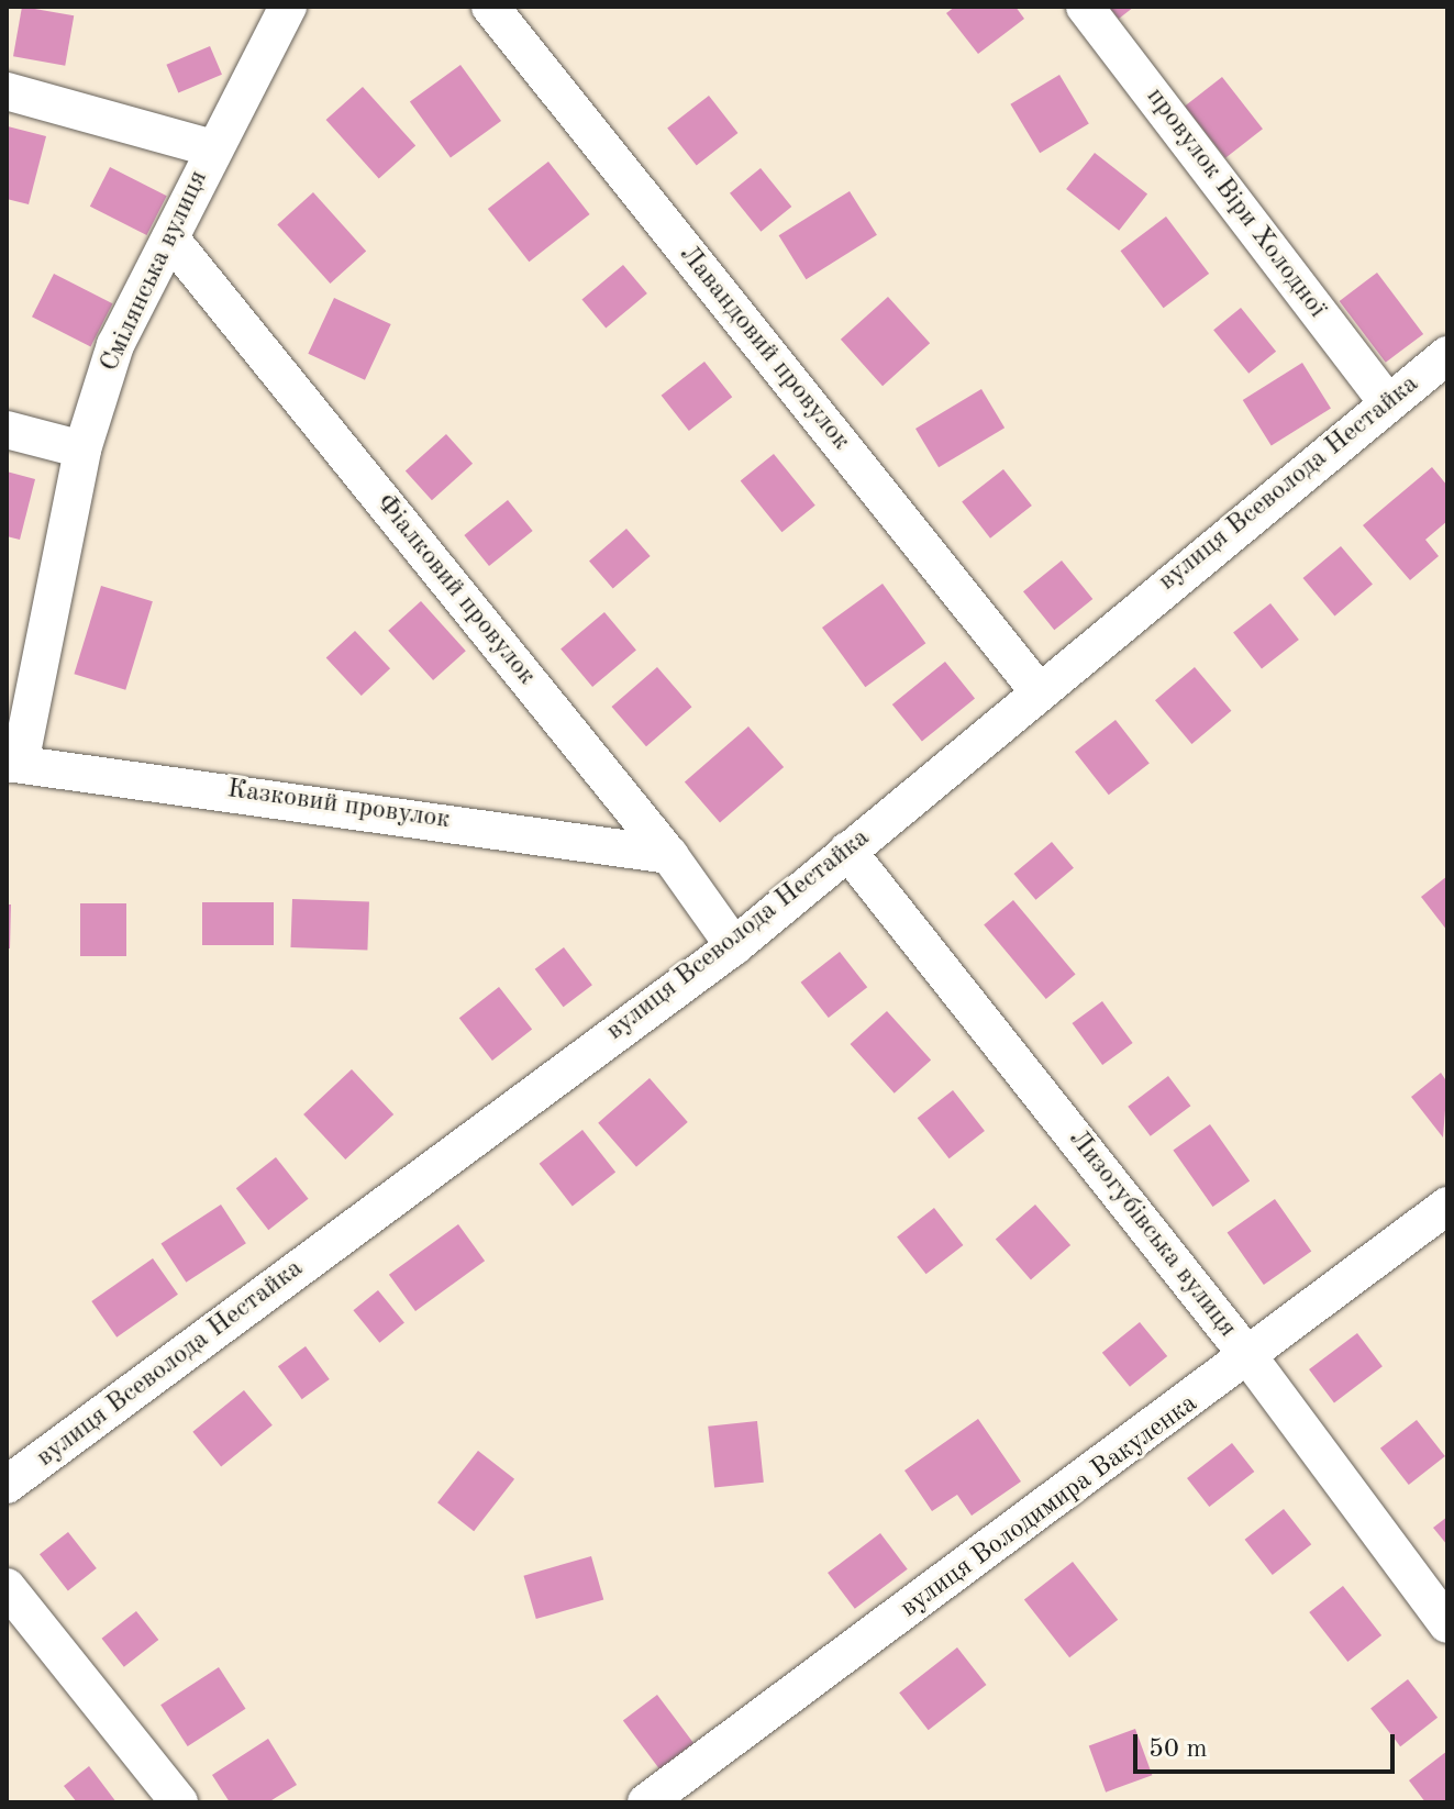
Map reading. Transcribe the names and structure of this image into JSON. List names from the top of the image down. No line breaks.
{"streets":{"street":["провулок Віри Холодної","Смілянська вулиця","Лавандовий провулок","вулиця Всеволода Нестайка","Фіалковий провулок","Казковий провулок","Лизогубівська вулиця","вулиця Володимира Вакуленка"]},"crossings":[["провулок Віри Холодної","вулиця Всеволода Нестайка"],["Смілянська вулиця","Фіалковий провулок"],["Смілянська вулиця","Казковий провулок"],["Лавандовий провулок","вулиця Всеволода Нестайка"],["вулиця Всеволода Нестайка","Фіалковий провулок"],["вулиця Всеволода Нестайка","Лизогубівська вулиця"],["Фіалковий провулок","Казковий провулок"],["Лизогубівська вулиця","вулиця Володимира Вакуленка"]],"scale_bar":"50 m"}
